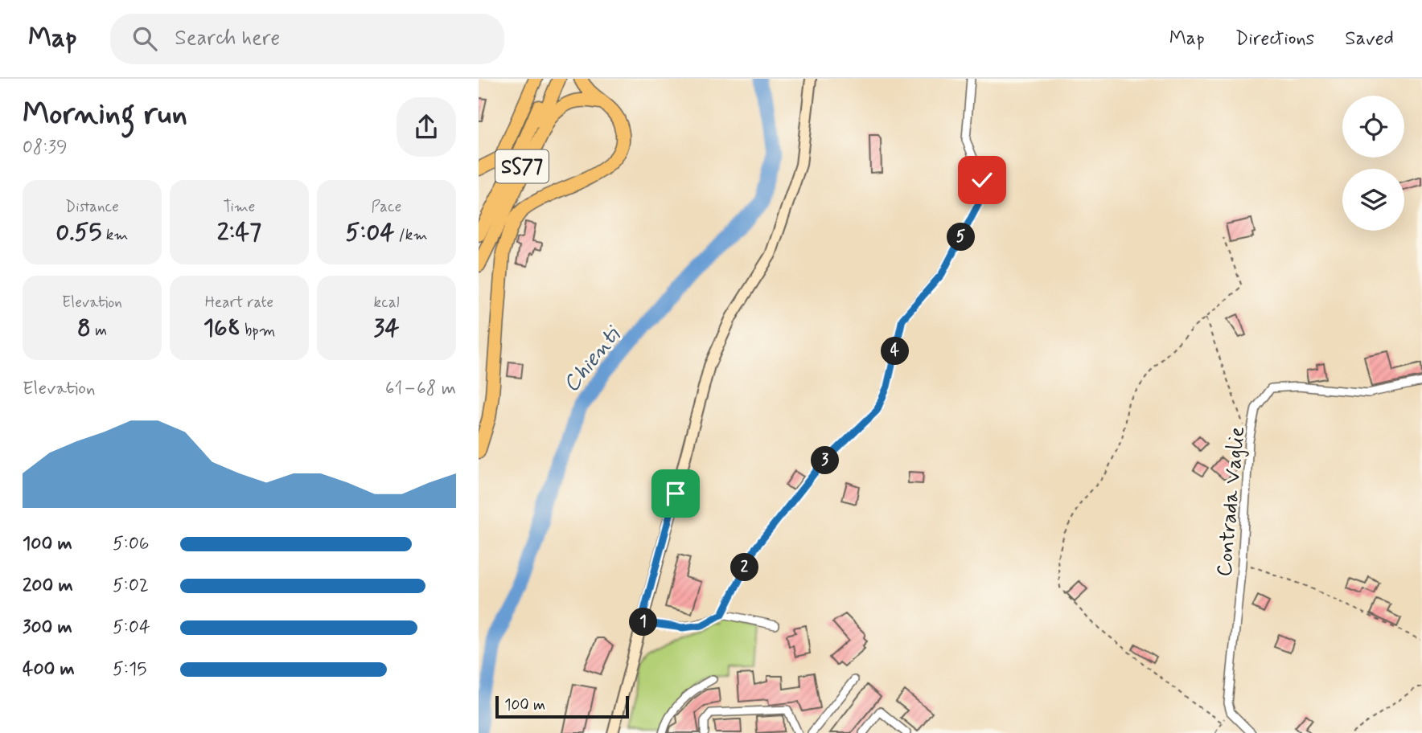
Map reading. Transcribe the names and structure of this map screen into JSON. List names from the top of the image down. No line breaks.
{"streets":{"highway":["SS77"],"street":["Contrada Vaglie"]},"water":["Chienti"],"scale_bar":"100 m","page":{"header":"Map","search":"Search here","nav":["Map","Directions","Saved"],"heading":["Morning run","08:39"],"stats":[["Distance","0.55 km"],["Time","2:47"],["Pace","5:04 /km"],["Elevation","8 m"],["Heart rate","168 bpm"],["kcal","34"]],"pins":["5","4","3","2","1"],"chart":["Elevation","61–68 m"],"list":[{"name":"100 m","note":"5:06"},{"name":"200 m","note":"5:02"},{"name":"300 m","note":"5:04"},{"name":"400 m","note":"5:15"}],"scale":"100 m"}}
